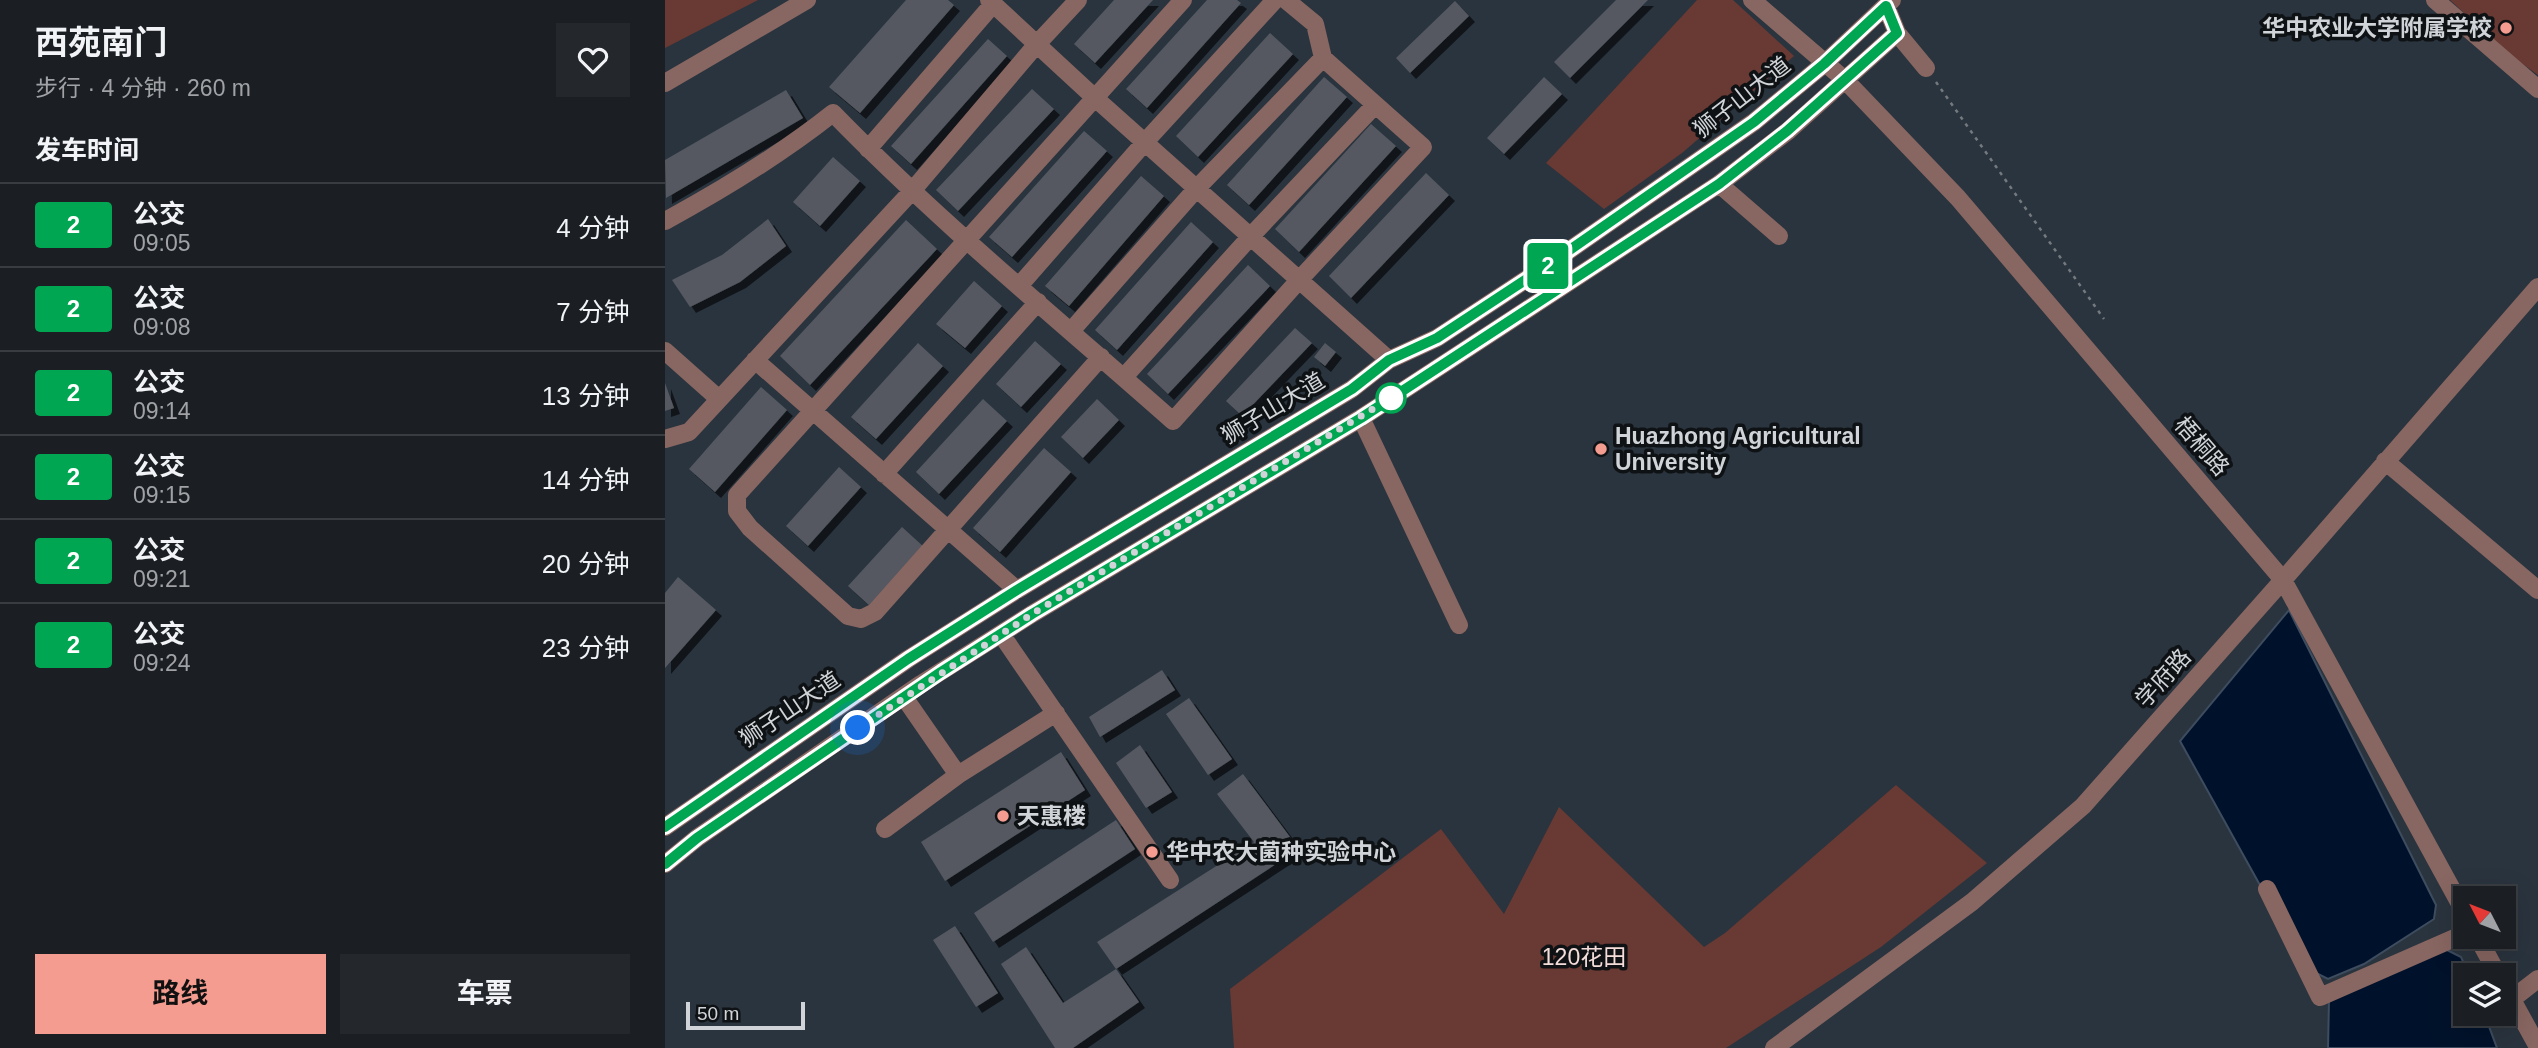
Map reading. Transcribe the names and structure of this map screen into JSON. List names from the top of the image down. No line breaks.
{"streets":{"street":["狮子山大道","梧桐路","学府路"]},"crossings":[["狮子山大道","梧桐路"],["梧桐路","学府路"]],"parks":["120花田"],"places":["华中农业大学附属学校","Huazhong Agricultural University","天惠楼","华中农大菌种实验中心"],"lines":["bus line 2"],"scale_bar":"50 m","north":"top left","page":{"heading":[["西苑南门","步行 · 4 分钟 · 260 m"],"发车时间"],"on_map":"2","list":[{"mark":"2","name":"公交","note":"09:05","value":"4 分钟"},{"mark":"2","name":"公交","note":"09:08","value":"7 分钟"},{"mark":"2","name":"公交","note":"09:14","value":"13 分钟"},{"mark":"2","name":"公交","note":"09:15","value":"14 分钟"},{"mark":"2","name":"公交","note":"09:21","value":"20 分钟"},{"mark":"2","name":"公交","note":"09:24","value":"23 分钟"}],"buttons":["路线","车票"],"scale":"50 m"}}
